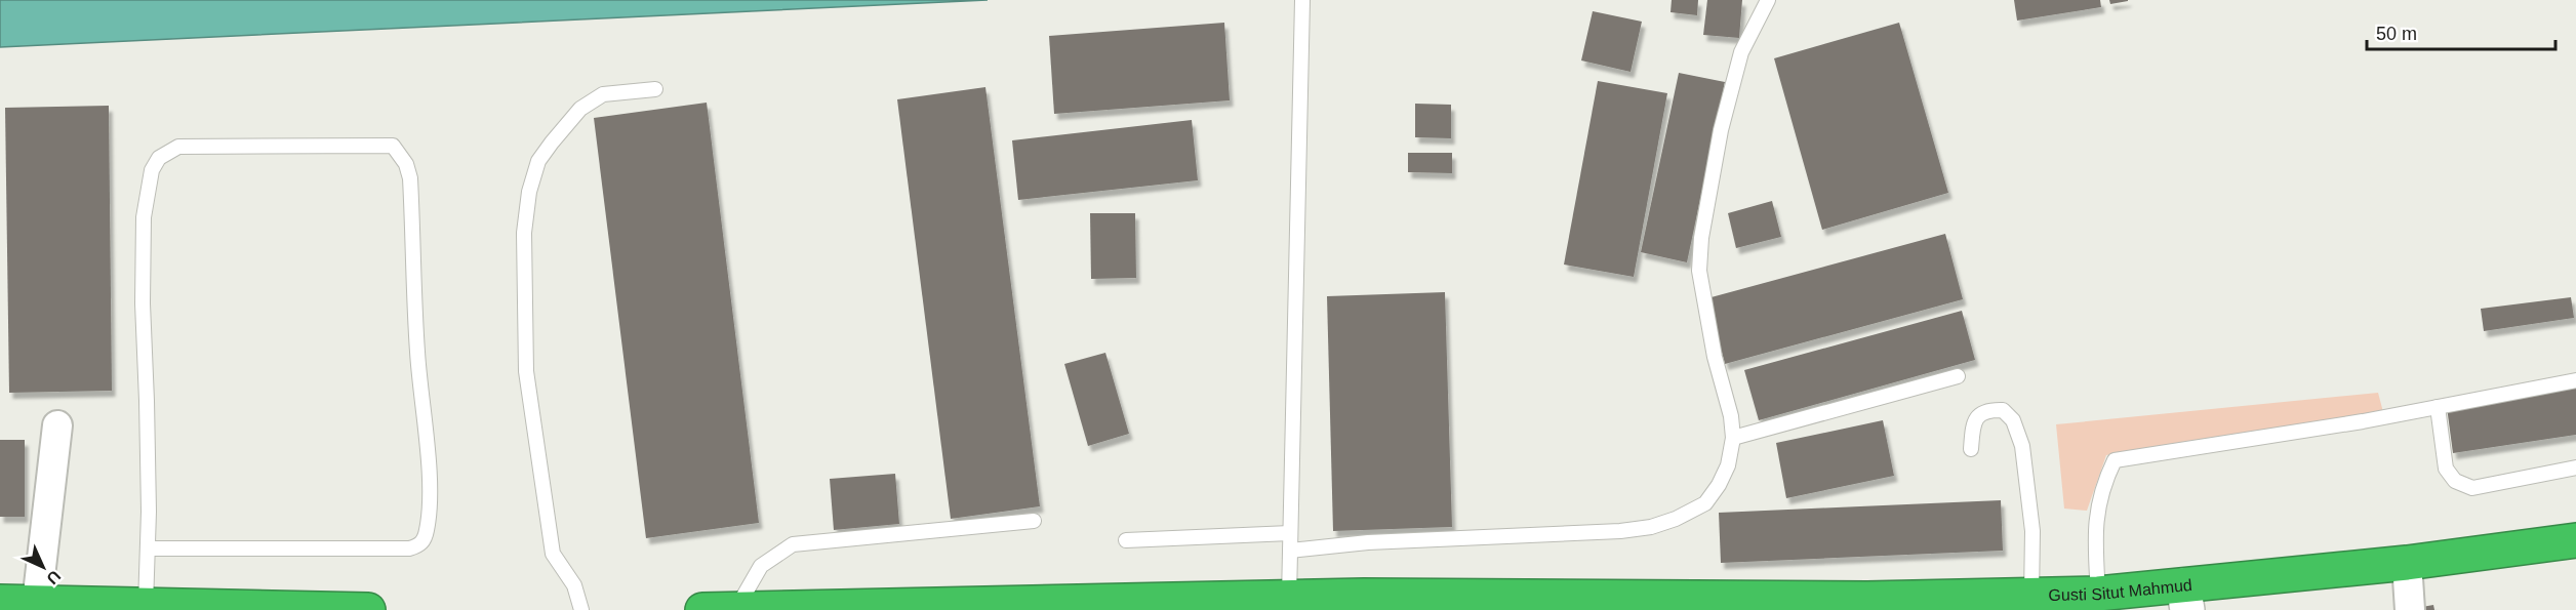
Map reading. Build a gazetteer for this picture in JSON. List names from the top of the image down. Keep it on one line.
{"streets":{"highway":["Gusti Situt Mahmud"]},"scale_bar":"50 m","north":"bottom right"}
